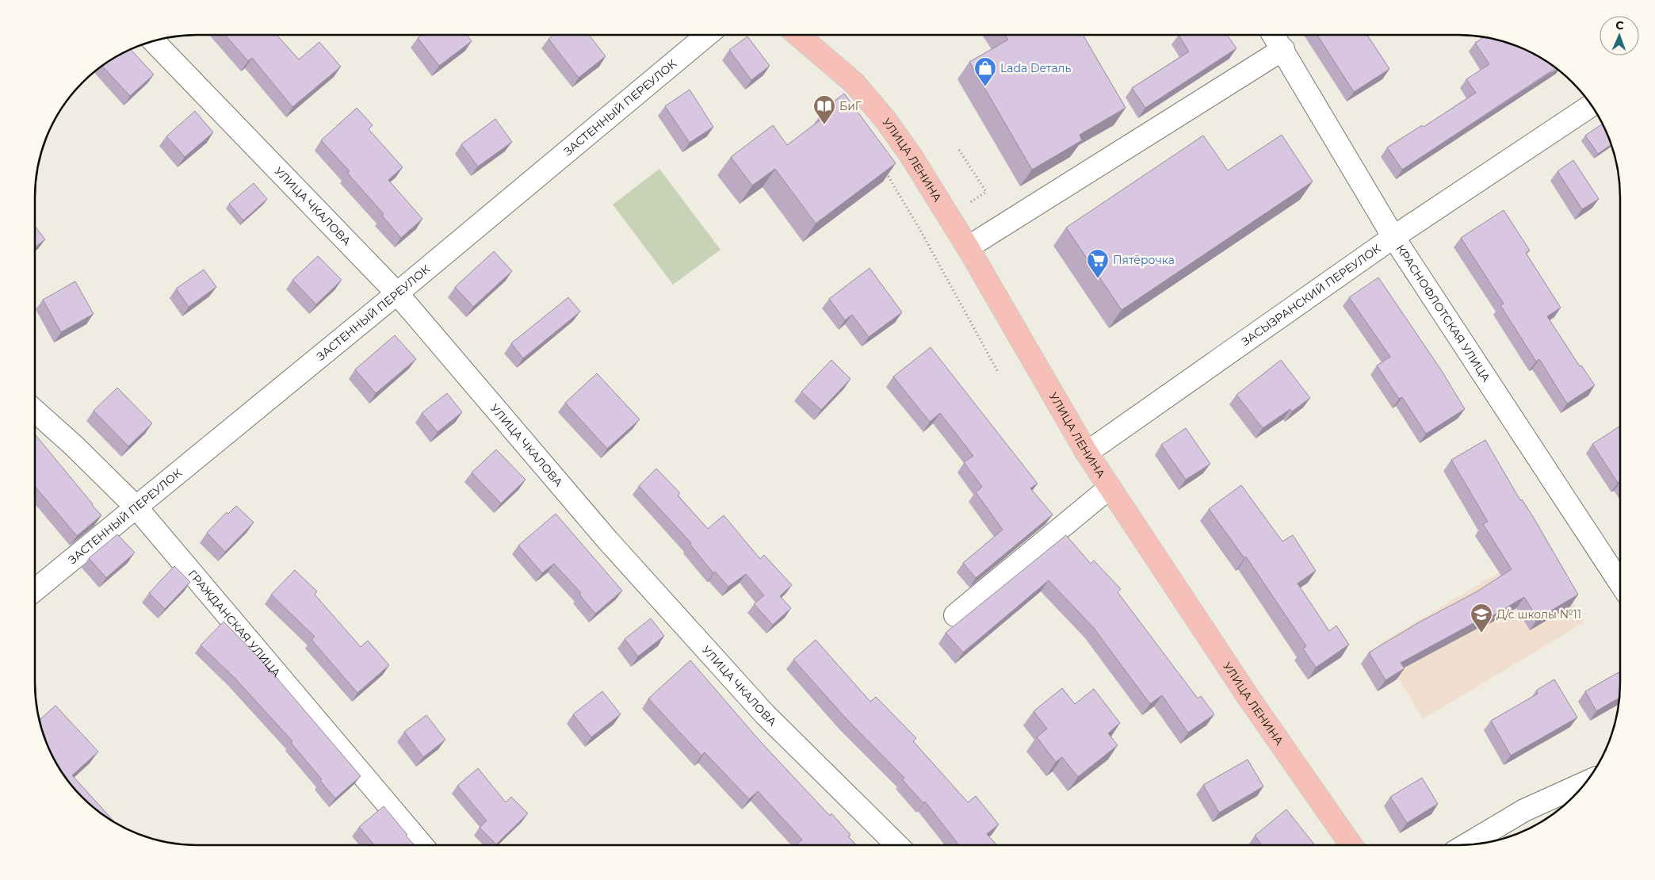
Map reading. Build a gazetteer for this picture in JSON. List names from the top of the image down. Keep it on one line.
{"streets":{"main road":["УЛИЦА ЛЕНИНА"],"street":["ЗАСТЕННЫЙ ПЕРЕУЛОК","УЛИЦА ЧКАЛОВА","ЗАСЫЗРАНСКИЙ ПЕРЕУЛОК","КРАСНОФЛОТСКАЯ УЛИЦА","ГРАЖДАНСКАЯ УЛИЦА"]},"crossings":[["ЗАСТЕННЫЙ ПЕРЕУЛОК","УЛИЦА ЧКАЛОВА"],["ЗАСТЕННЫЙ ПЕРЕУЛОК","ГРАЖДАНСКАЯ УЛИЦА"],["УЛИЦА ЛЕНИНА","ЗАСЫЗРАНСКИЙ ПЕРЕУЛОК"],["ЗАСЫЗРАНСКИЙ ПЕРЕУЛОК","КРАСНОФЛОТСКАЯ УЛИЦА"]],"places":{"shop":["Lada Dеталь"],"library":["БиГ"],"supermarket":["Пятёрочка"],"school or university":["Д/с школы №11"]},"north":"top"}
